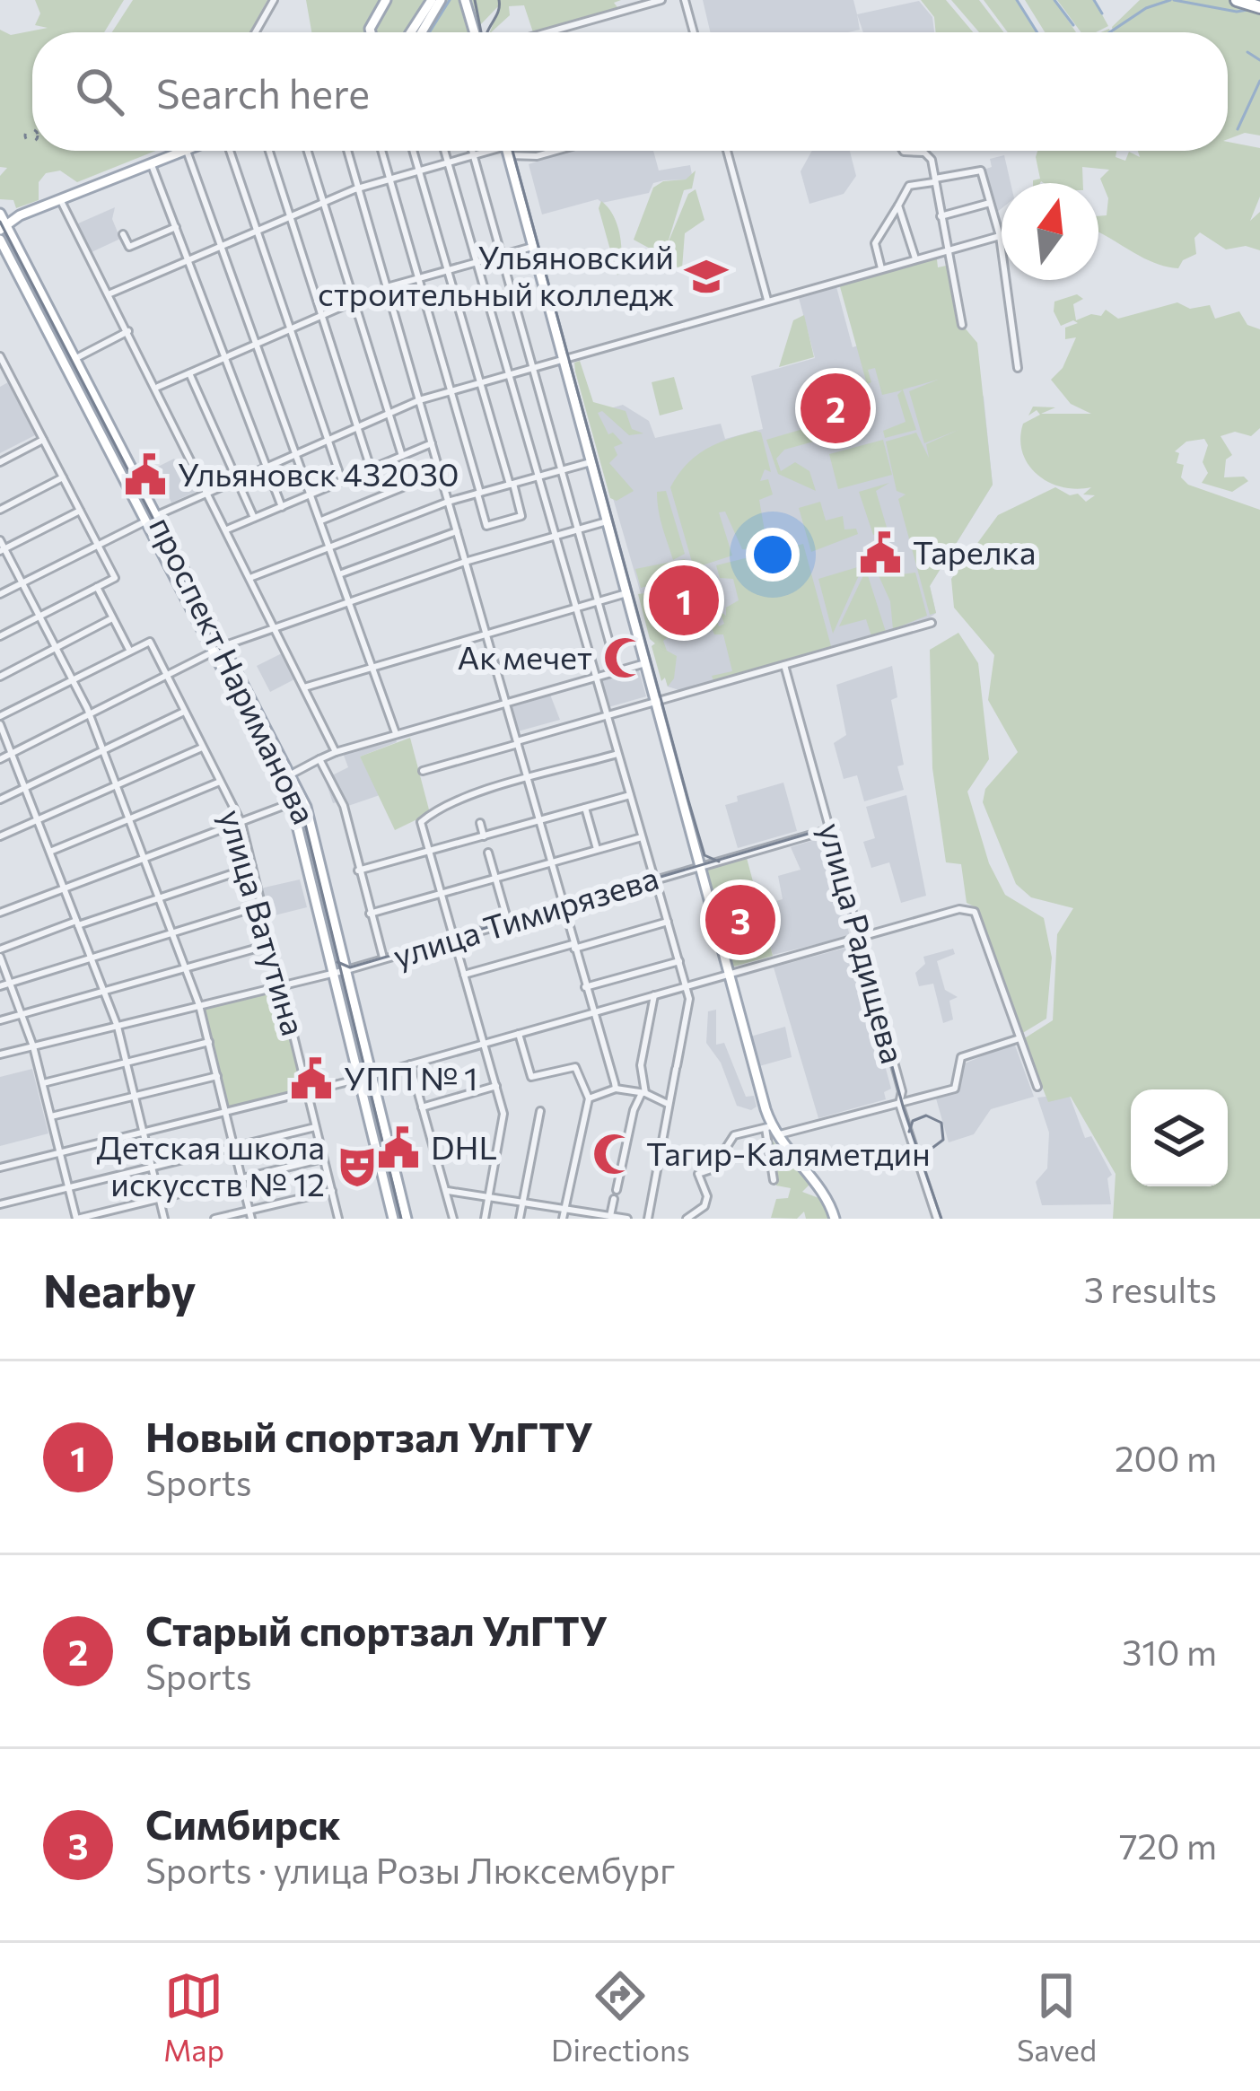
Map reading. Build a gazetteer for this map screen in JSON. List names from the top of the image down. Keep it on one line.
{"streets":{"main road":["проспект Нариманова"],"street":["улица Тимирязева","улица Ватутина","улица Радищева"]},"crossings":[["проспект Нариманова","улица Тимирязева"],["улица Тимирязева","улица Ватутина"],["улица Тимирязева","улица Радищева"]],"places":{"school or university":["Ульяновский строительный колледж"],"public building":["Ульяновск 432030","Тарелка","УПП № 1","DHL"],"mosque":["Ак мечет","Тагир-Каляметдин"],"theatre":["Детская школа искусств № 12"]},"north":"top","page":{"search":"Search here","pins":["2","1","3"],"heading":["Nearby","3 results"],"list":[{"mark":"1","name":"Новый спортзал УлГТУ","note":"Sports","value":"200 m"},{"mark":"2","name":"Старый спортзал УлГТУ","note":"Sports","value":"310 m"},{"mark":"3","name":"Симбирск","note":"Sports · улица Розы Люксембург","value":"720 m"}],"nav":["Map","Directions","Saved"]}}
